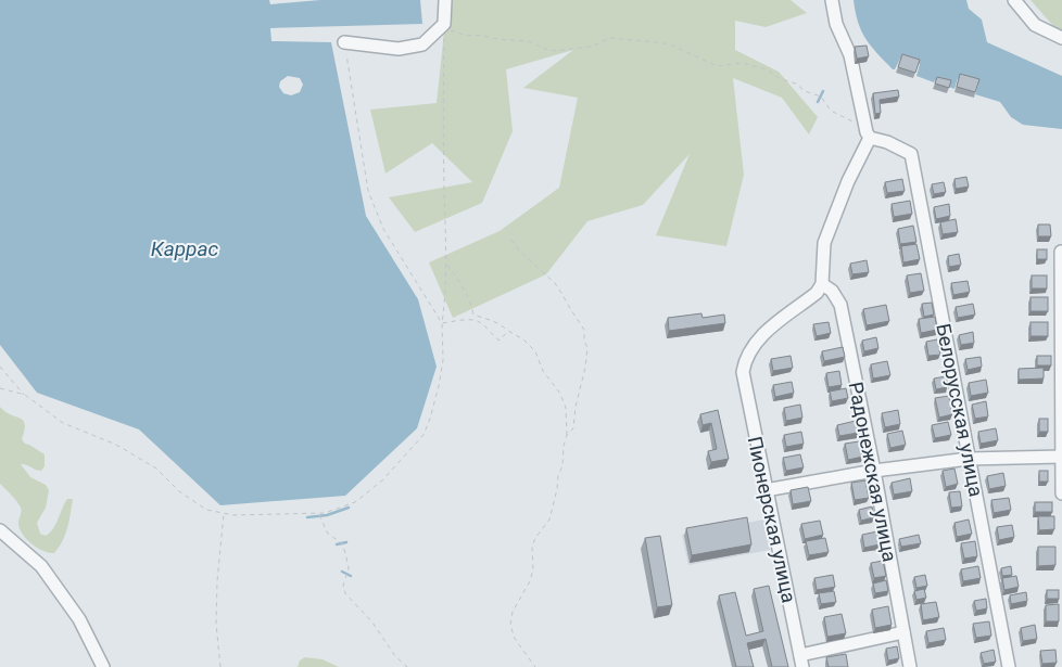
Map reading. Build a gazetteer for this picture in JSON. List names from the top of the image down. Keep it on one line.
{"streets":{"street":["Белорусская улица","Радонежская улица","Пионерская улица"]},"crossings":[["Радонежская улица","Пионерская улица"]],"water":["Каррас"]}
